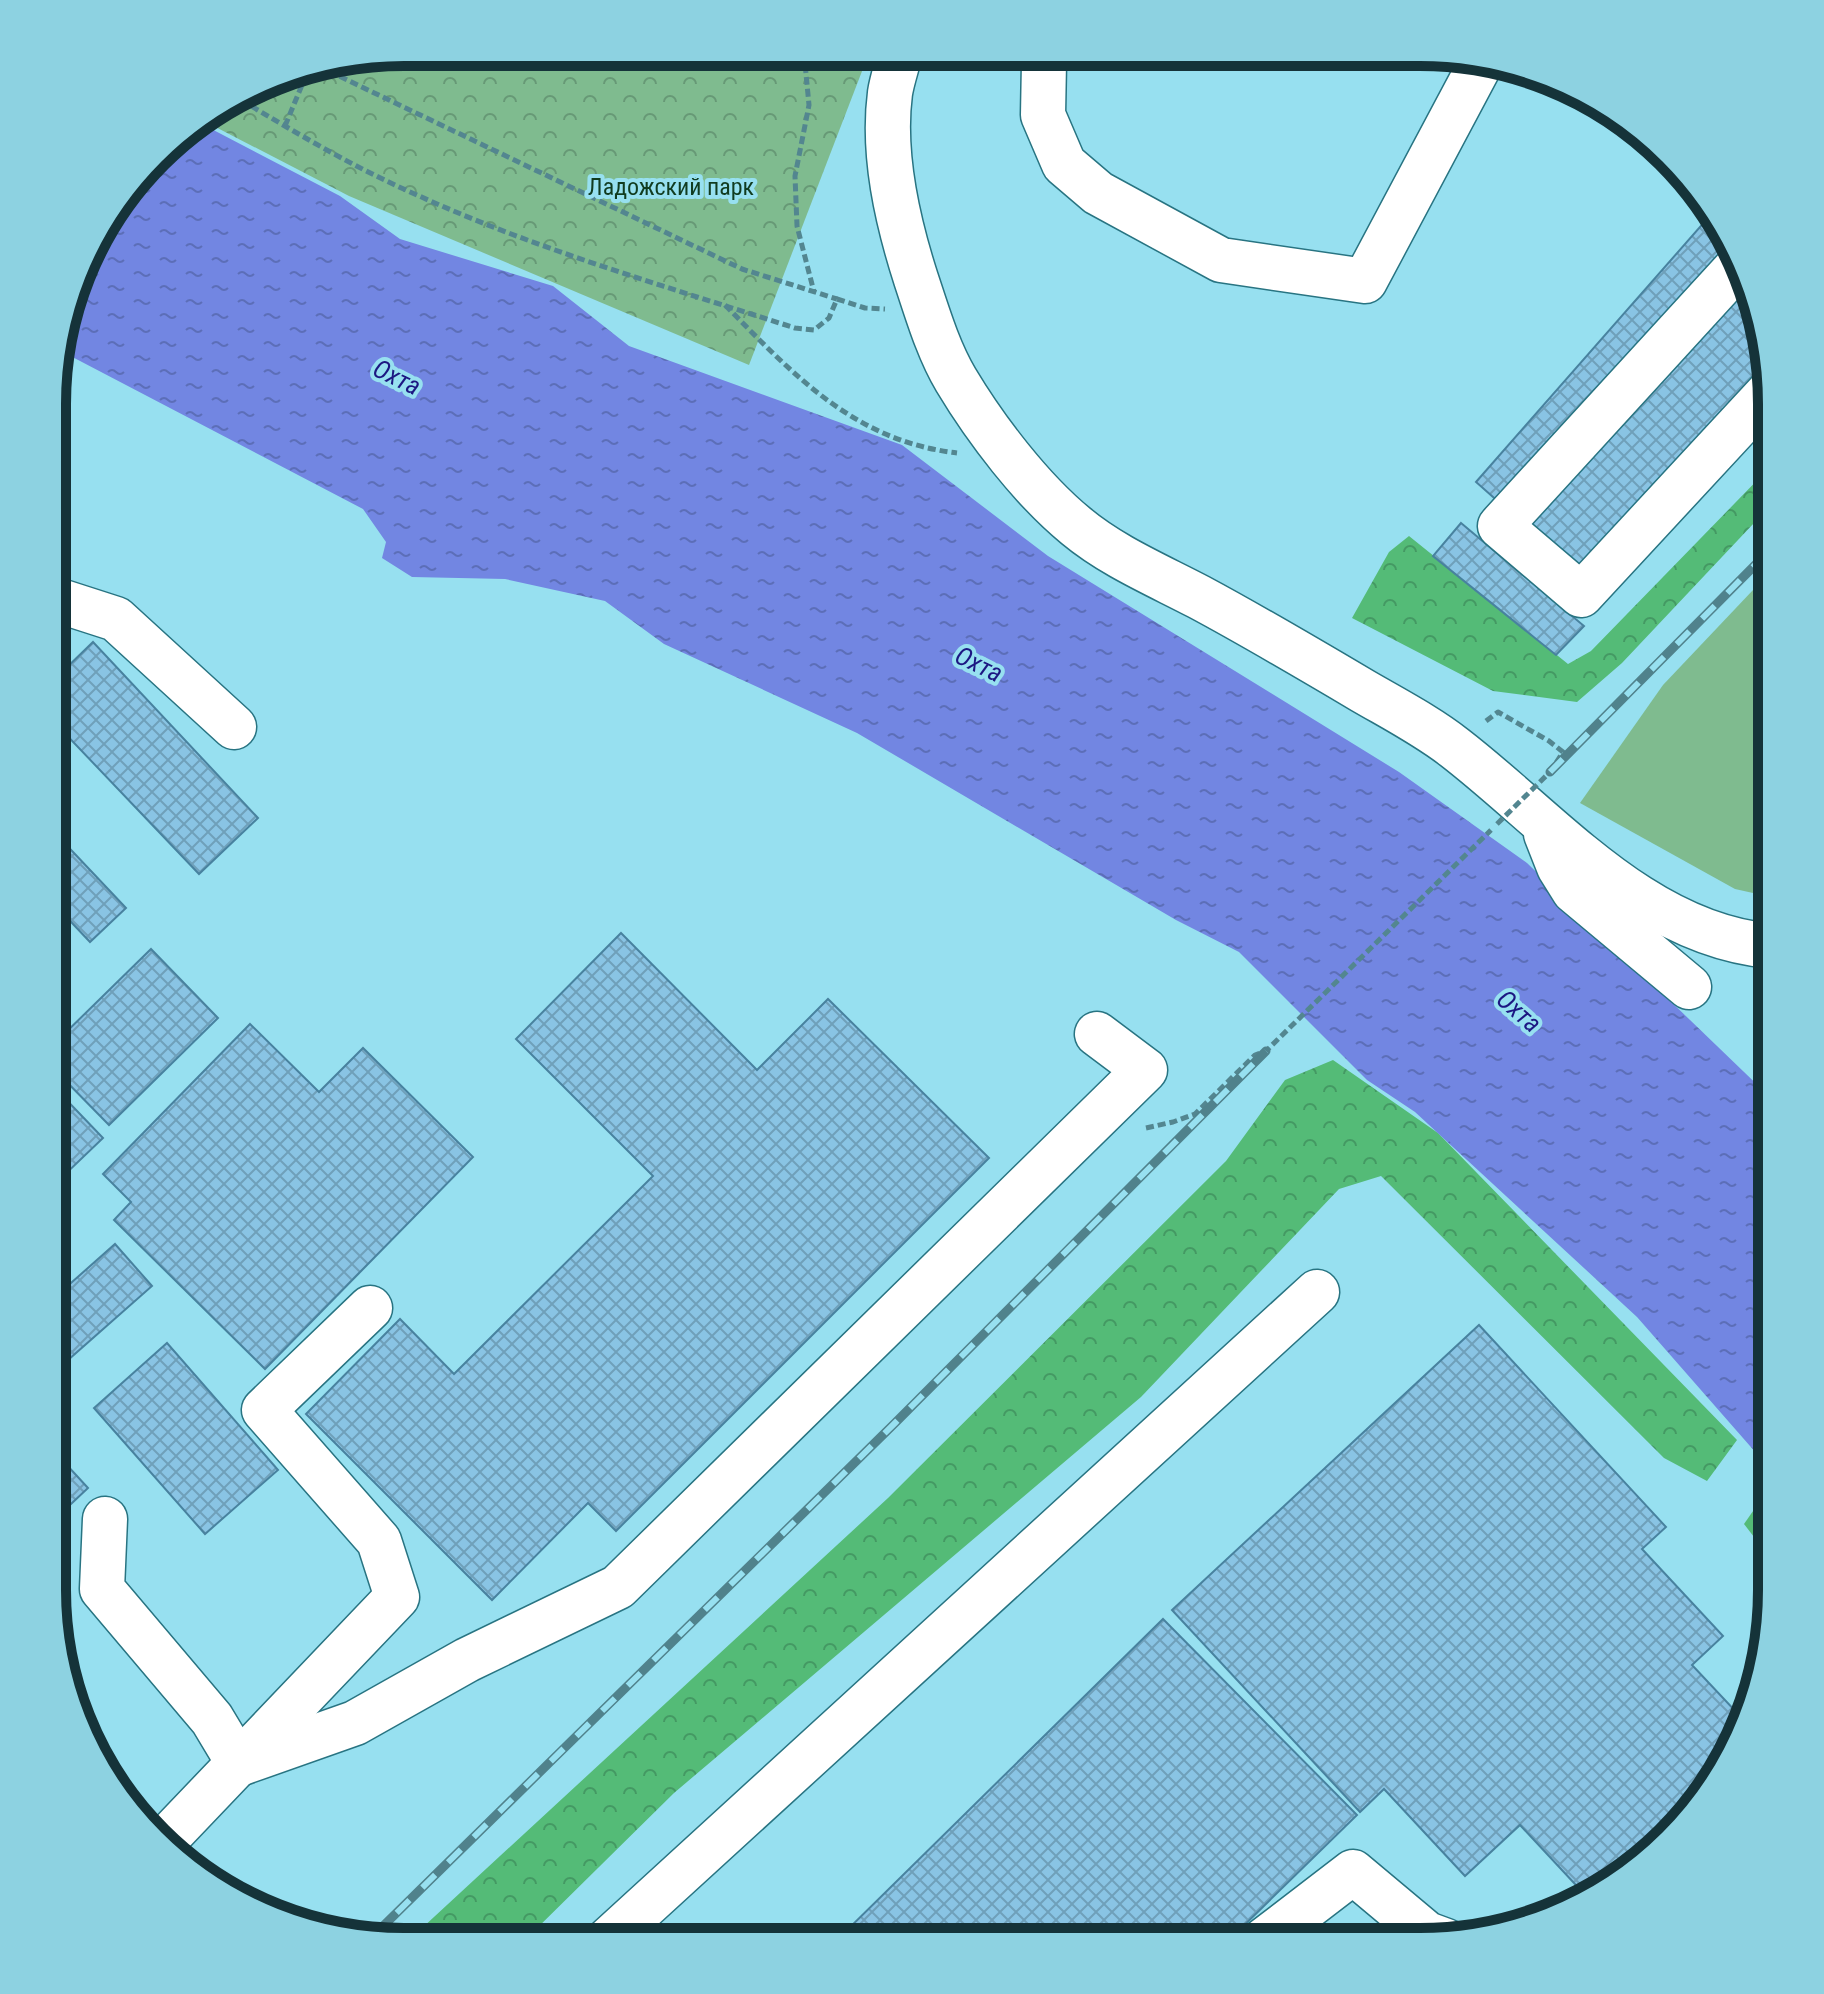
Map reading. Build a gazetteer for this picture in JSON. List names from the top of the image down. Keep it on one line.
{"water":["Охта"],"parks":["Ладожский парк"]}
